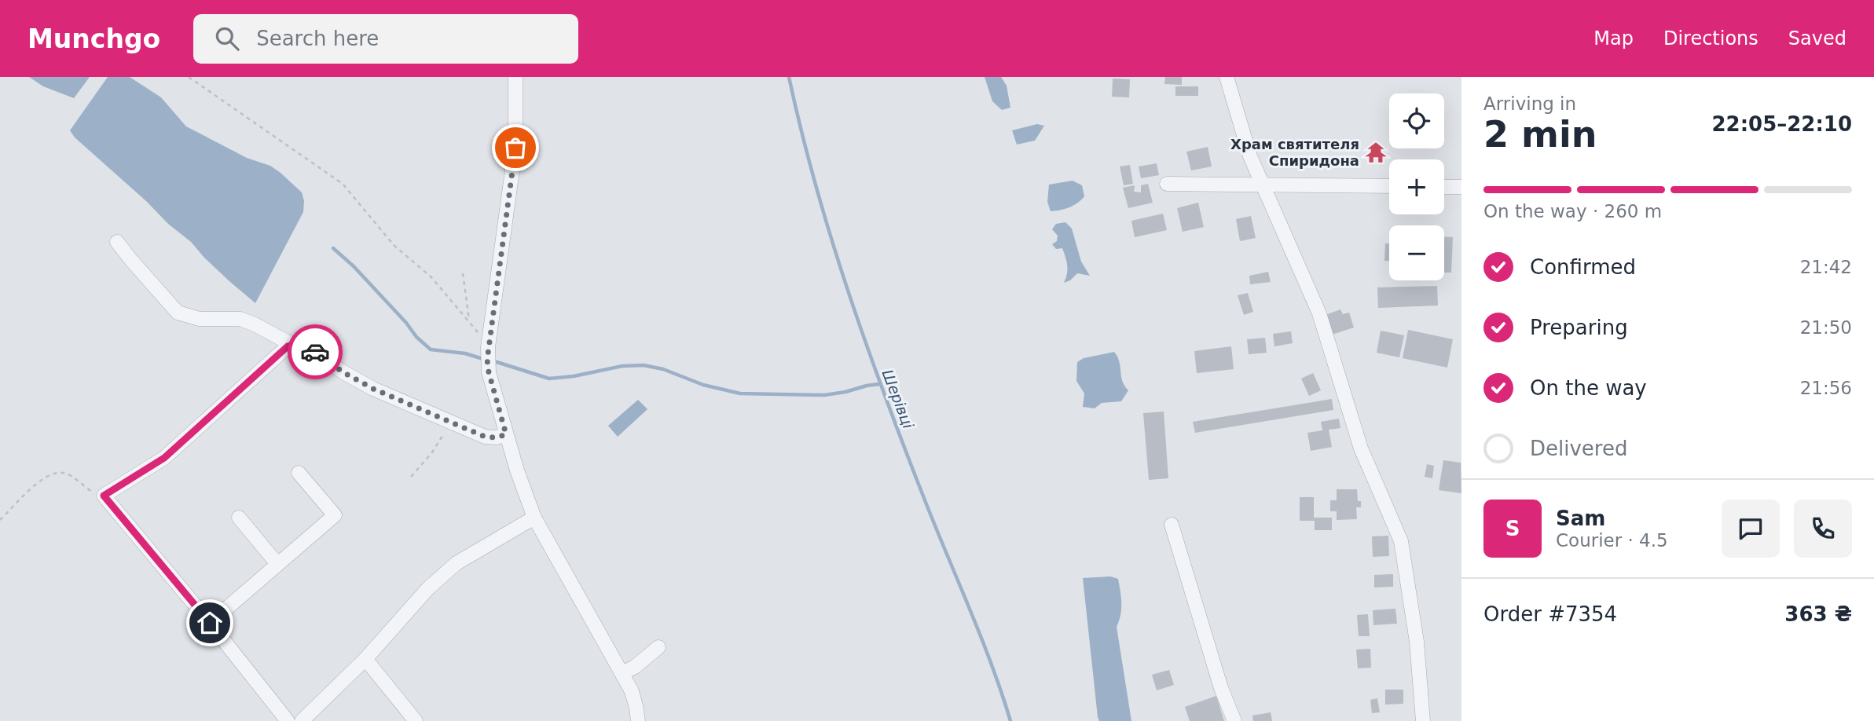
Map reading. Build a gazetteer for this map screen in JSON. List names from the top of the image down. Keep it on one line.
{"water":["Шерівці"],"places":{"temple":["Храм святителя Спиридона"]},"page":{"header":"Munchgo","search":"Search here","nav":["Map","Directions","Saved"],"heading":["2 min","Arriving in","22:05–22:10"],"panel":["Sam","Courier · 4.5","Order #7354","363 ₴"],"map_buttons":["+","−"],"bar":"On the way · 260 m","list":[["Confirmed","21:42"],["Preparing","21:50"],["On the way","21:56"],"Delivered"],"round":"S"}}
